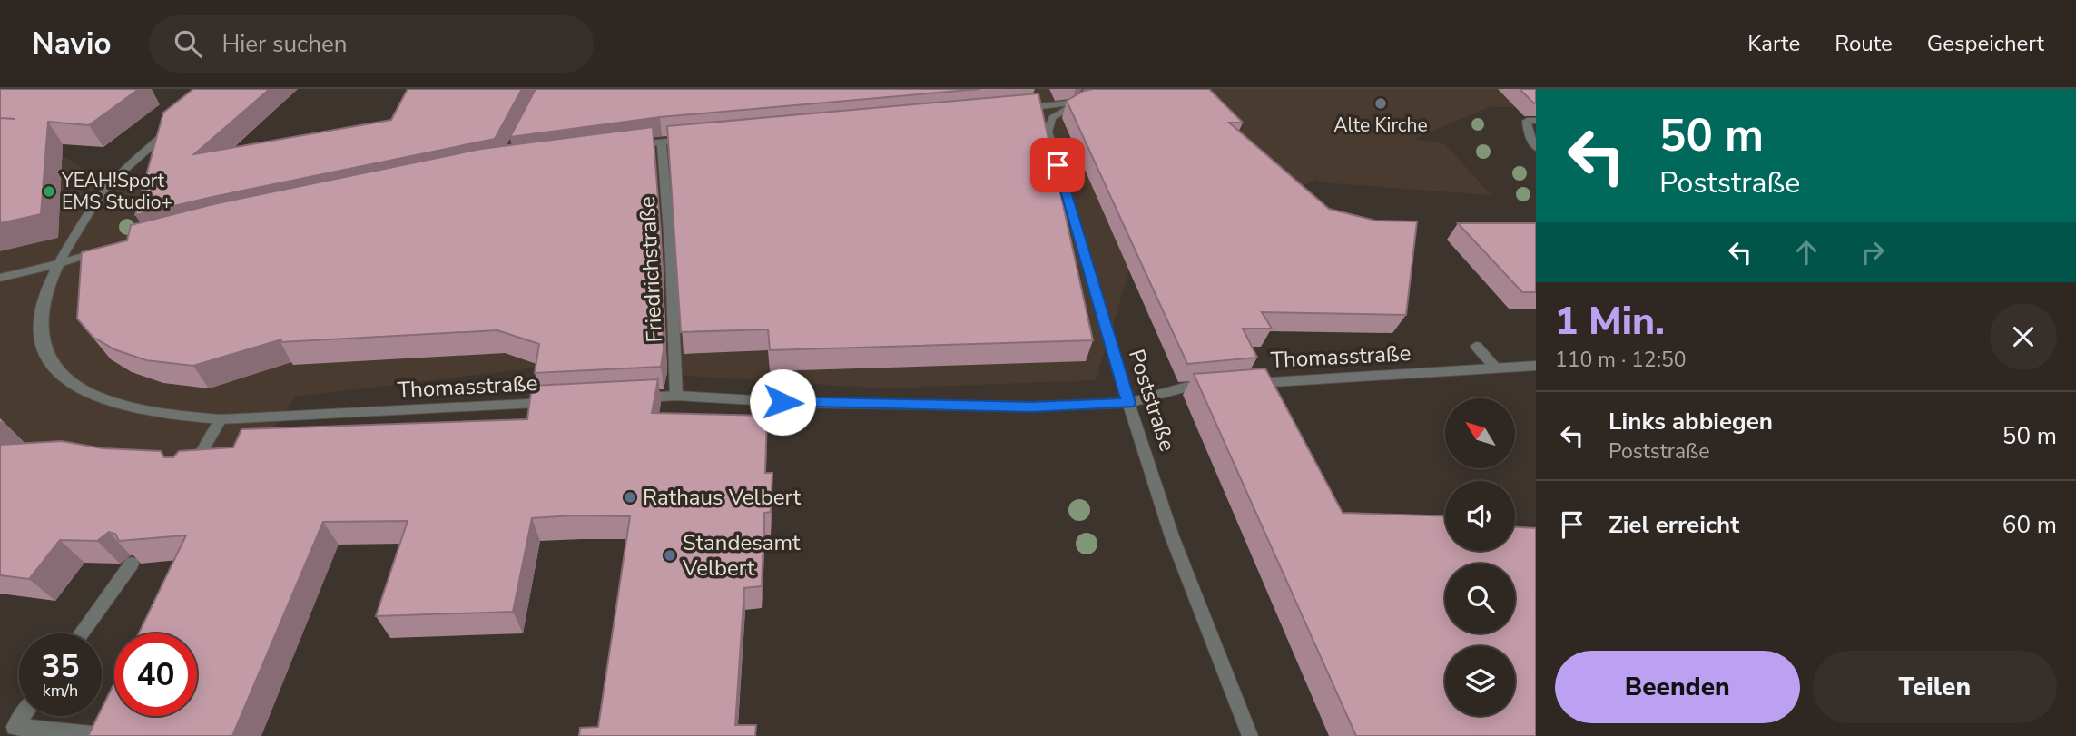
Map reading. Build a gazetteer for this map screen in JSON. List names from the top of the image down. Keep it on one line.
{"streets":{"street":["Friedrichstraße","Thomasstraße","Poststraße"]},"places":["Alte Kirche","YEAH!Sport EMS Studio+","Rathaus Velbert","Standesamt Velbert"],"north":"top left","page":{"header":"Navio","search":"Hier suchen","nav":["Karte","Route","Gespeichert"],"turn":["50 m","Poststraße"],"heading":["1 Min.","110 m · 12:50"],"list":[{"name":"Links abbiegen","note":"Poststraße","value":"50 m"},{"name":"Ziel erreicht","value":"60 m"}],"speed":"35 km/h","limit":"40","buttons":["Beenden","Teilen"]}}
